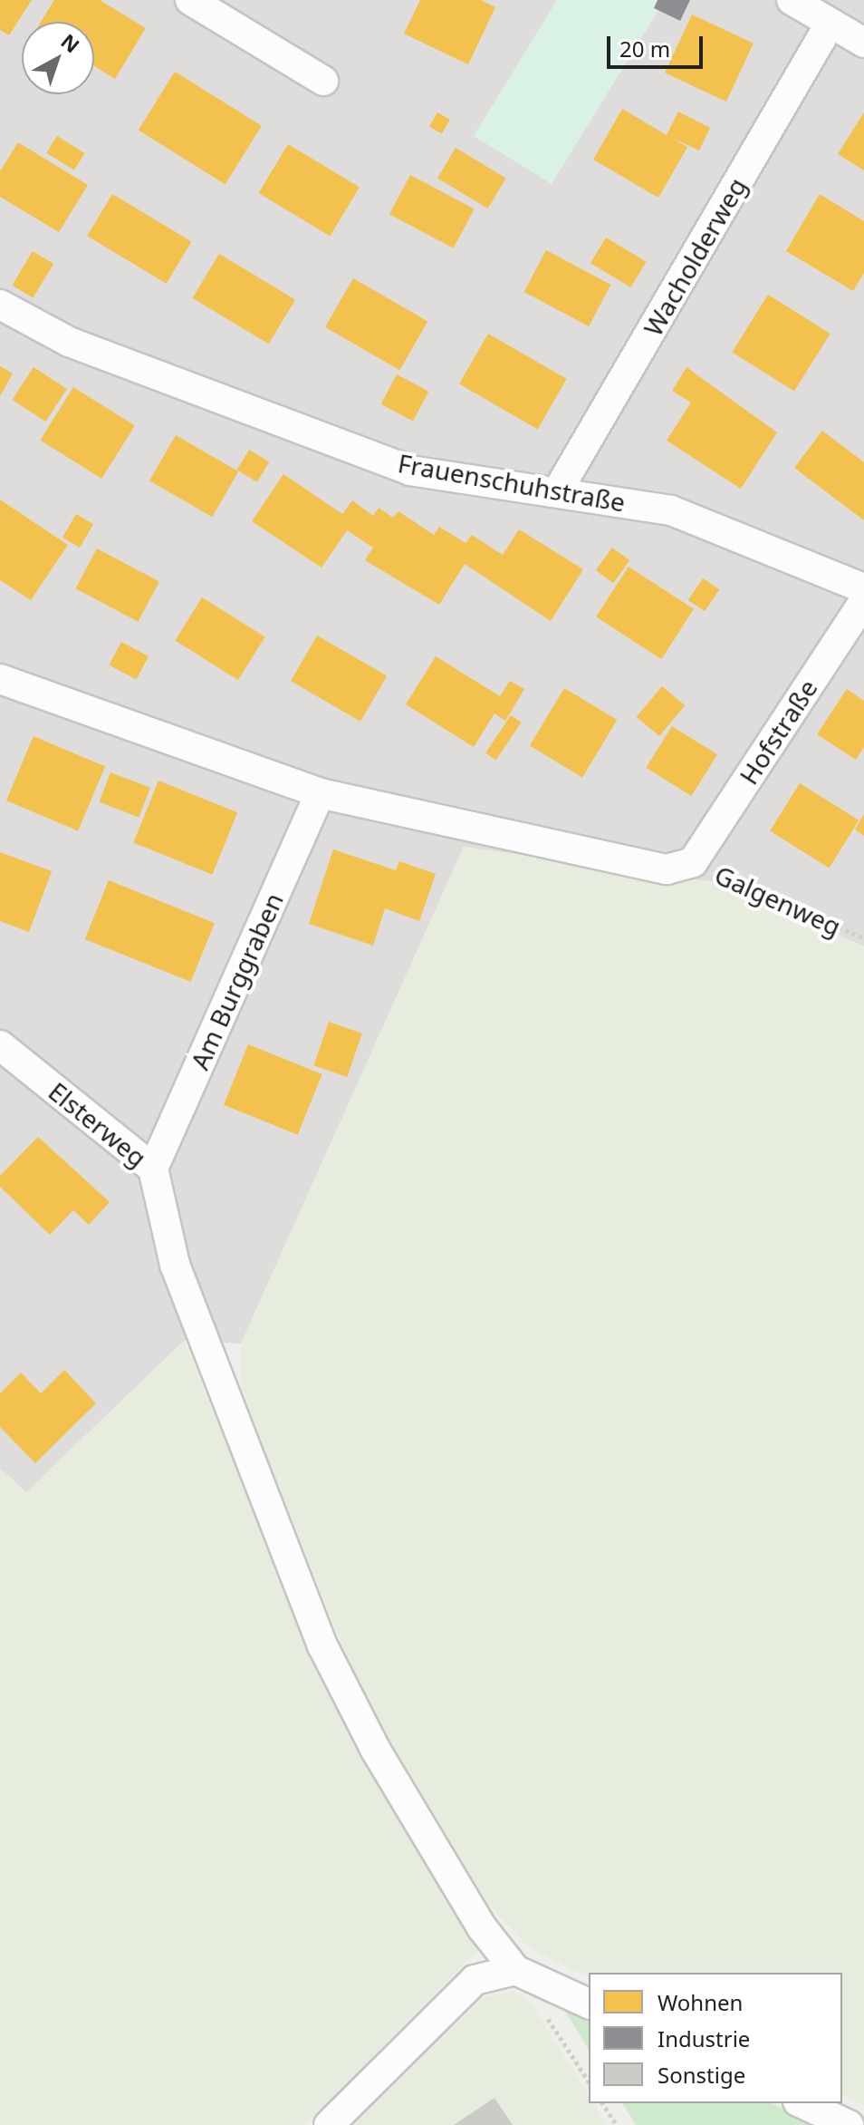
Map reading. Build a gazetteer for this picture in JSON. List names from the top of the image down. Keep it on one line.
{"streets":{"street":["Wacholderweg","Frauenschuhstraße","Hofstraße","Am Burggraben","Elsterweg"],"path":["Galgenweg"]},"crossings":[["Wacholderweg","Frauenschuhstraße"],["Hofstraße","Galgenweg"],["Am Burggraben","Elsterweg"]],"legend":["Wohnen","Industrie","Sonstige"],"scale_bar":"20 m","north":"top right"}
